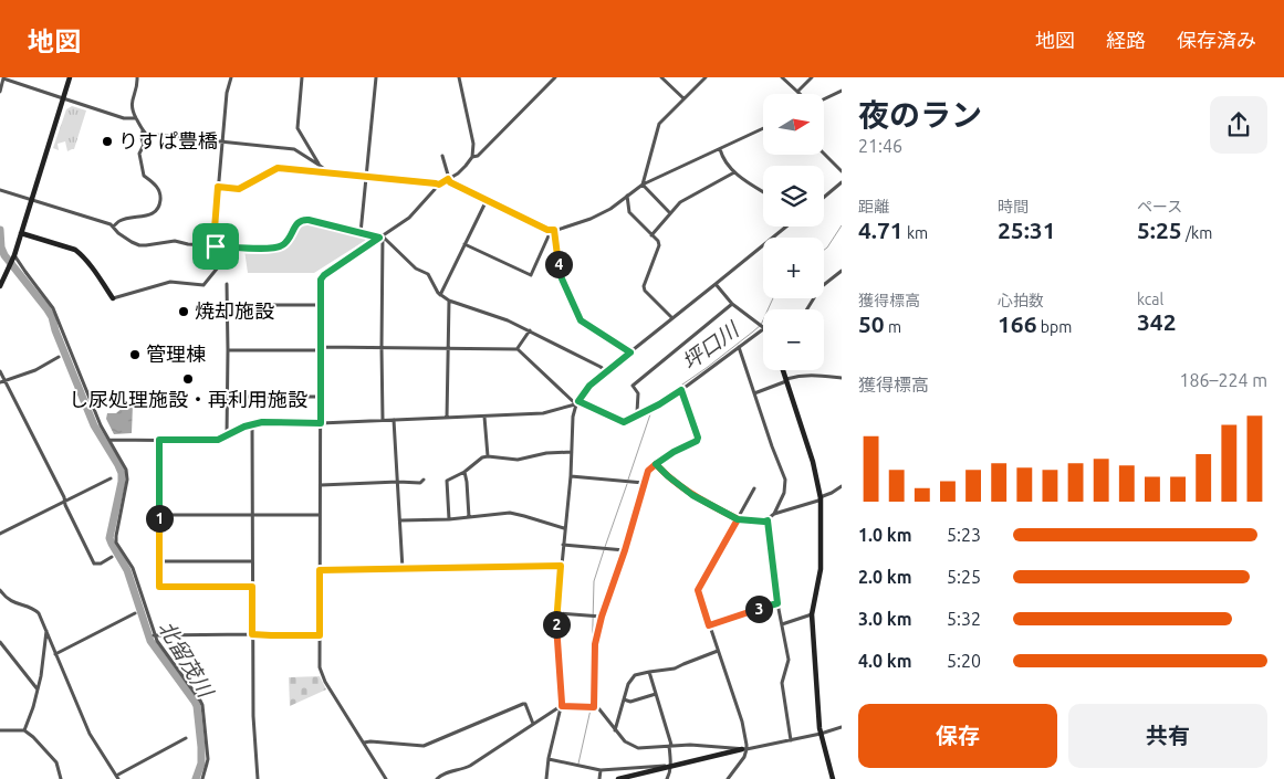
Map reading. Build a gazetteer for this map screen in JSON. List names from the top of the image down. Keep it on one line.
{"water":["坪口川","北留茂川"],"places":["りすぱ豊橋","焼却施設","管理棟","し尿処理施設・再利用施設"],"north":"right","page":{"header":"地図","nav":["地図","経路","保存済み"],"heading":["夜のラン","21:46"],"map_buttons":["+","−"],"stats":[["距離","4.71 km"],["時間","25:31"],["ペース","5:25 /km"],["獲得標高","50 m"],["心拍数","166 bpm"],["kcal","342"]],"pins":["4","1","3","2"],"chart":["獲得標高","186–224 m"],"list":[{"name":"1.0 km","note":"5:23"},{"name":"2.0 km","note":"5:25"},{"name":"3.0 km","note":"5:32"},{"name":"4.0 km","note":"5:20"}],"buttons":["保存","共有"]}}
